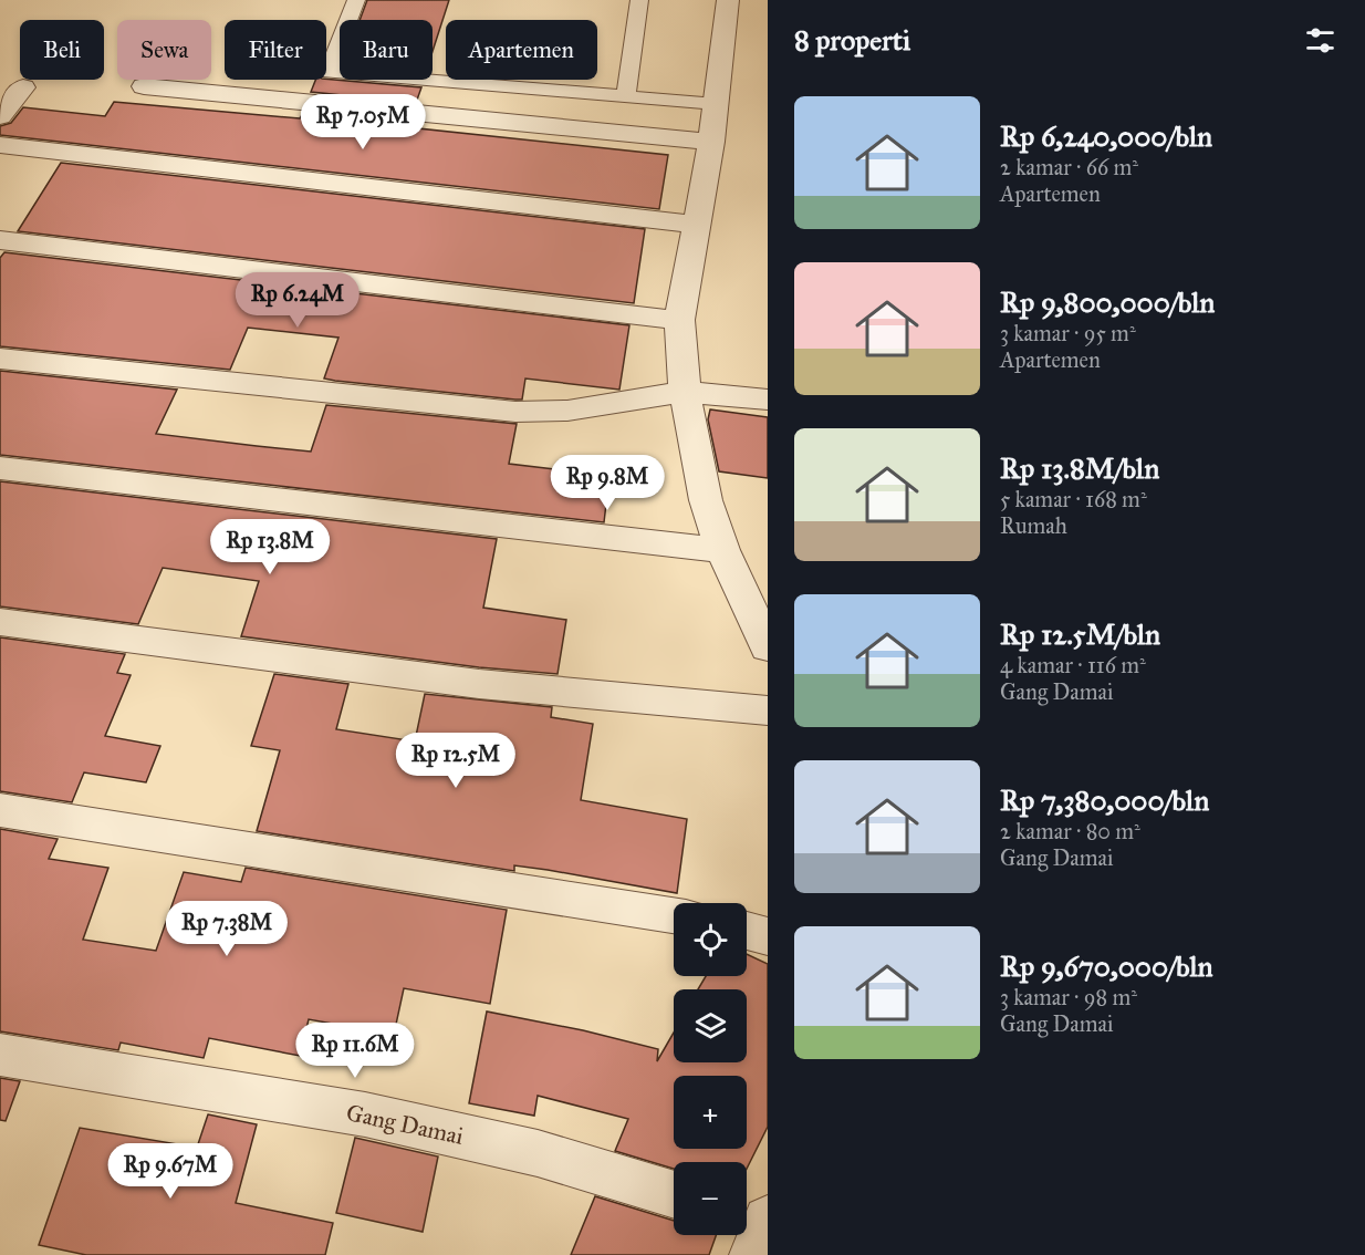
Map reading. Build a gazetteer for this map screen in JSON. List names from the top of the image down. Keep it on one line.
{"streets":{"street":["Gang Damai"]},"page":{"heading":"8 properti","chip":["Beli","Sewa","Filter","Baru","Apartemen"],"list":[{"name":"Rp 6,240,000/bln","note":"2 kamar · 66 m² · Apartemen"},{"name":"Rp 9,800,000/bln","note":"3 kamar · 95 m² · Apartemen"},{"name":"Rp 13.8M/bln","note":"5 kamar · 168 m² · Rumah"},{"name":"Rp 12.5M/bln","note":"4 kamar · 116 m² · Gang Damai"},{"name":"Rp 7,380,000/bln","note":"2 kamar · 80 m² · Gang Damai"},{"name":"Rp 9,670,000/bln","note":"3 kamar · 98 m² · Gang Damai"}],"price":["Rp 7.05M","Rp 6.24M","Rp 9.8M","Rp 13.8M","Rp 12.5M","Rp 7.38M","Rp 11.6M","Rp 9.67M"],"map_buttons":["+","−"]}}
